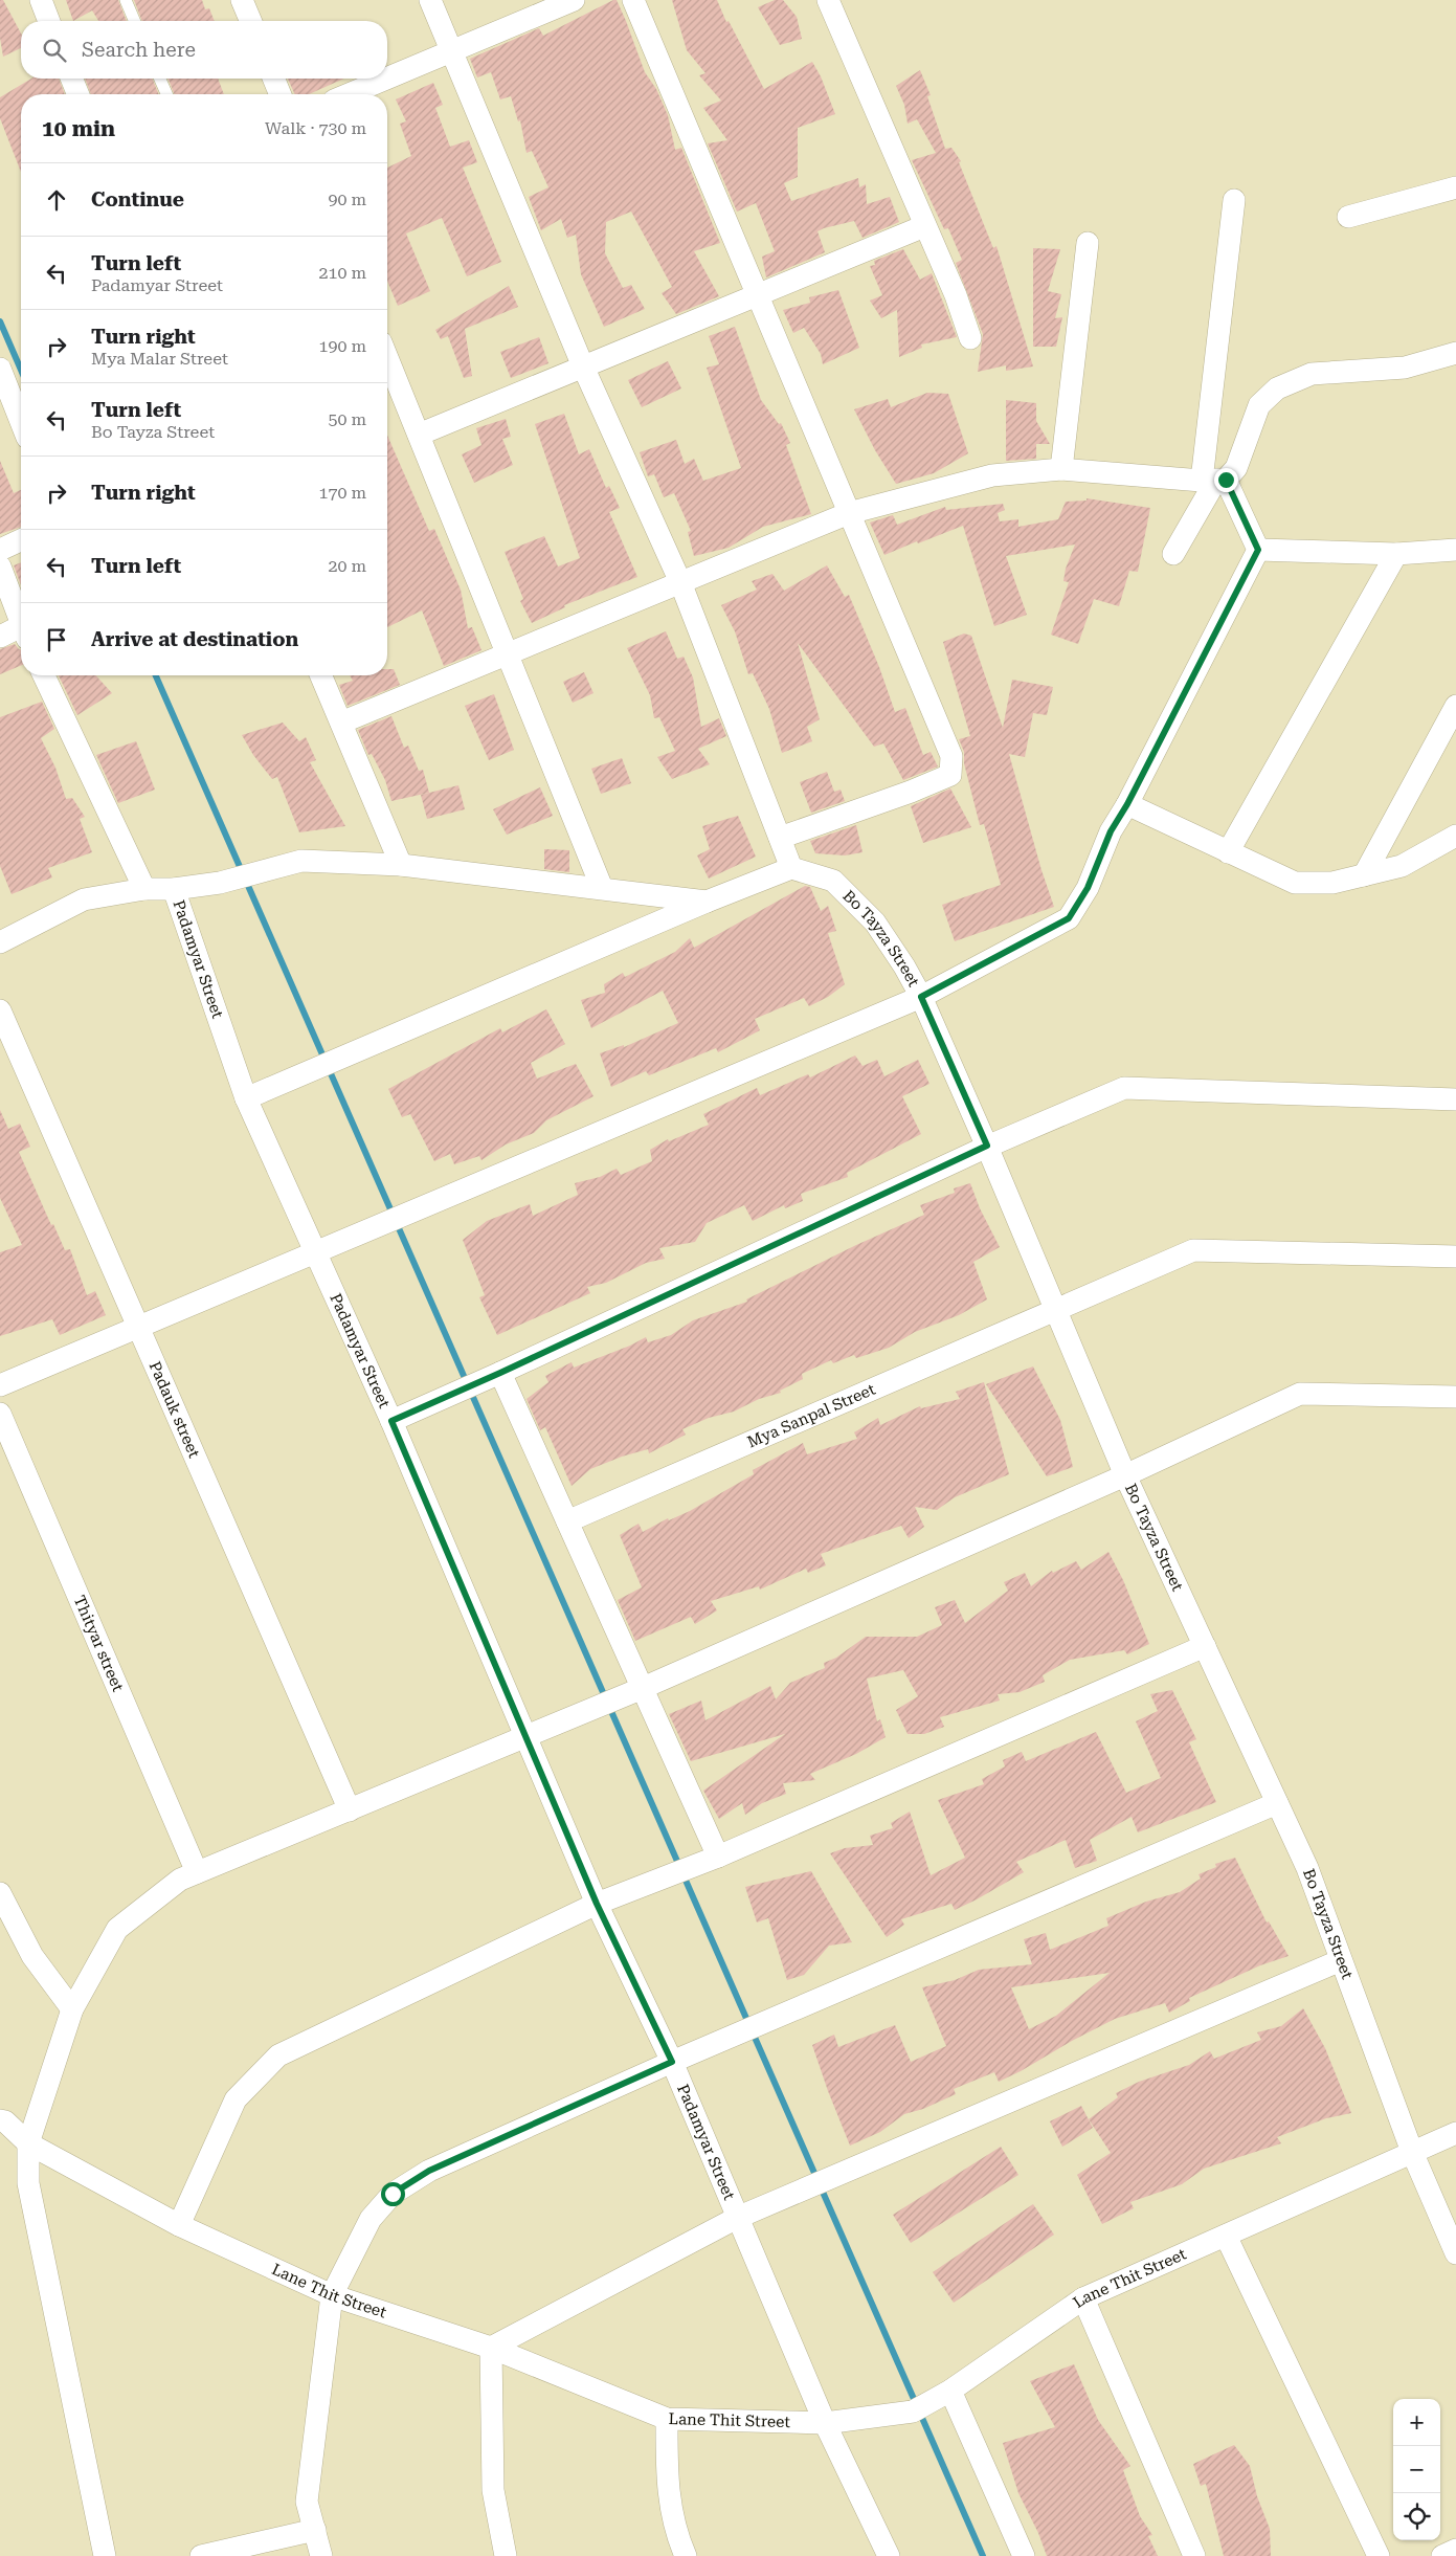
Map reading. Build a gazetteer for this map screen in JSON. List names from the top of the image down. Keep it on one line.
{"streets":{"street":["Bo Tayza Street","Padamyar Street","Padauk street","Mya Sanpal Street","Thityar street","Lane Thit Street"]},"crossings":[["Bo Tayza Street","Mya Sanpal Street"],["Bo Tayza Street","Lane Thit Street"],["Padamyar Street","Lane Thit Street"]],"page":{"search":"Search here","heading":["10 min","Walk · 730 m"],"list":[["Continue","90 m"],["Turn left","Padamyar Street","210 m"],["Turn right","Mya Malar Street","190 m"],["Turn left","Bo Tayza Street","50 m"],["Turn right","170 m"],["Turn left","20 m"],"Arrive at destination"],"map_buttons":["+","−"]}}
